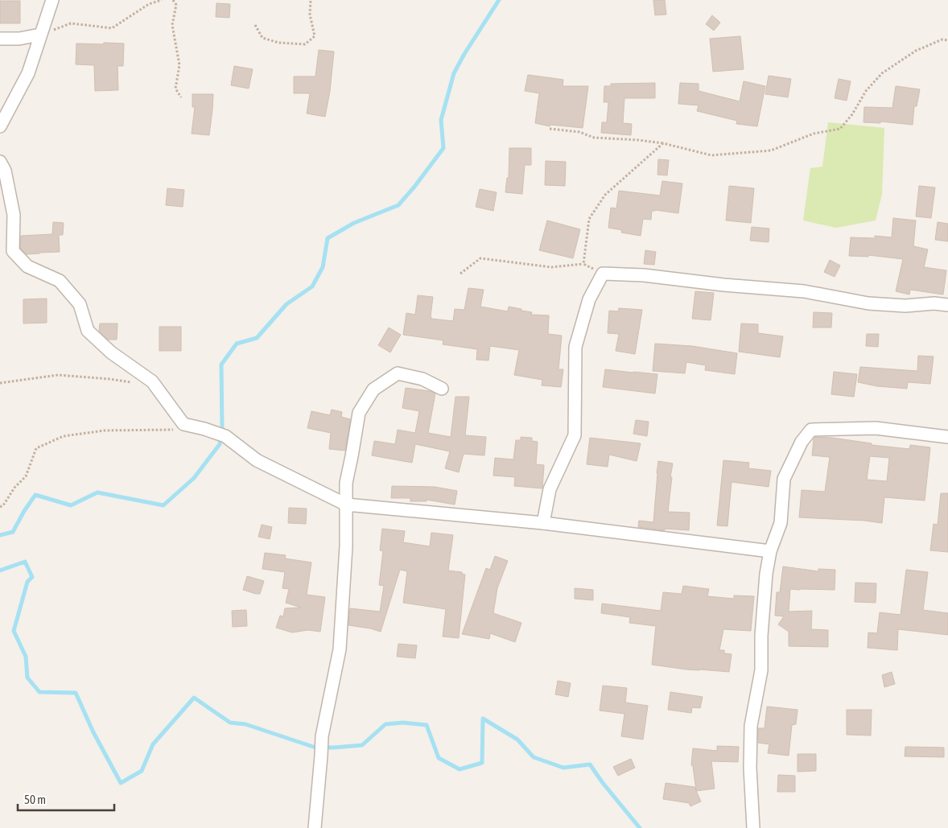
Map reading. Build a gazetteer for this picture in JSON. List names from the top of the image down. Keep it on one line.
{"scale_bar":"50 m"}
